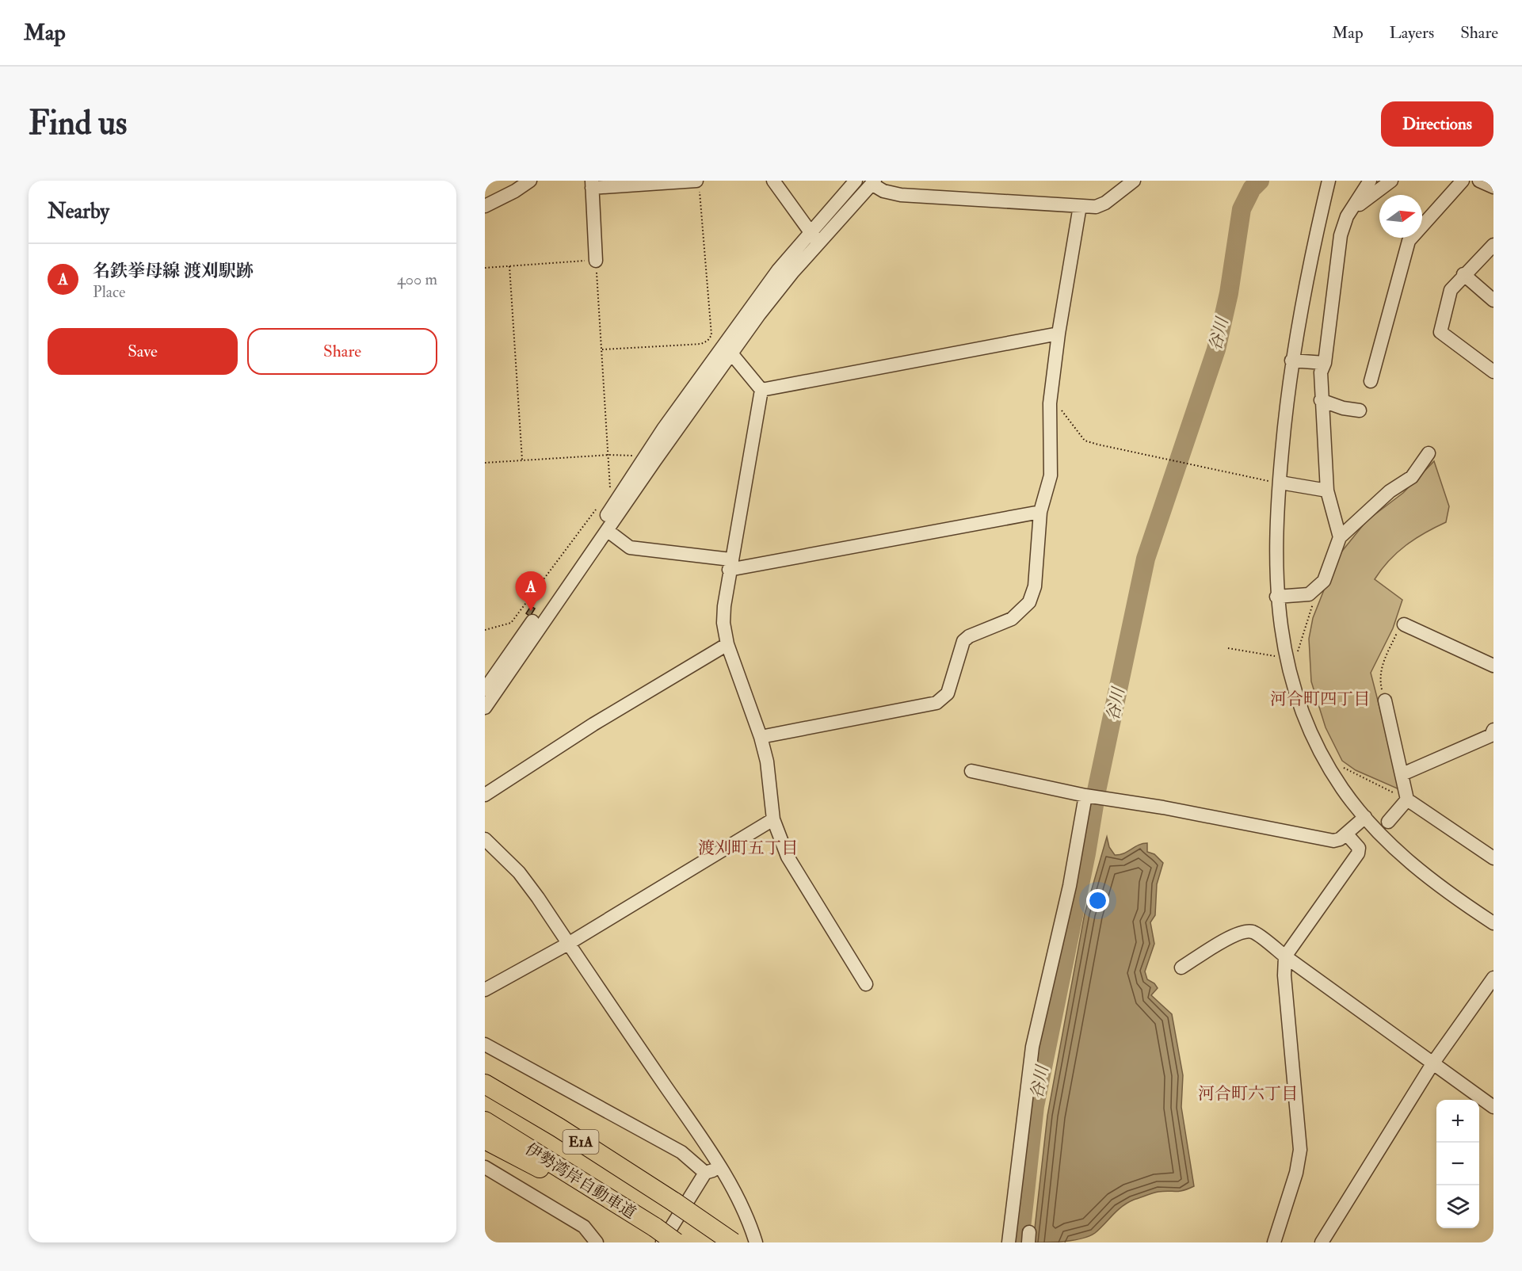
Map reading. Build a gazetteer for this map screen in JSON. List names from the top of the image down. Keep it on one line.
{"streets":{"highway":["E1A","伊勢湾岸自動車道"]},"districts":["河合町四丁目","渡刈町五丁目","河合町六丁目"],"water":["谷川"],"north":"right","page":{"header":"Map","nav":["Map","Layers","Share"],"buttons":["Directions",["Save","Share"]],"title":"Find us","heading":"Nearby","list":[{"mark":"A","name":"名鉄挙母線 渡刈駅跡","note":"Place","value":"400 m"}],"pins":"A","map_buttons":["+","−"]}}
